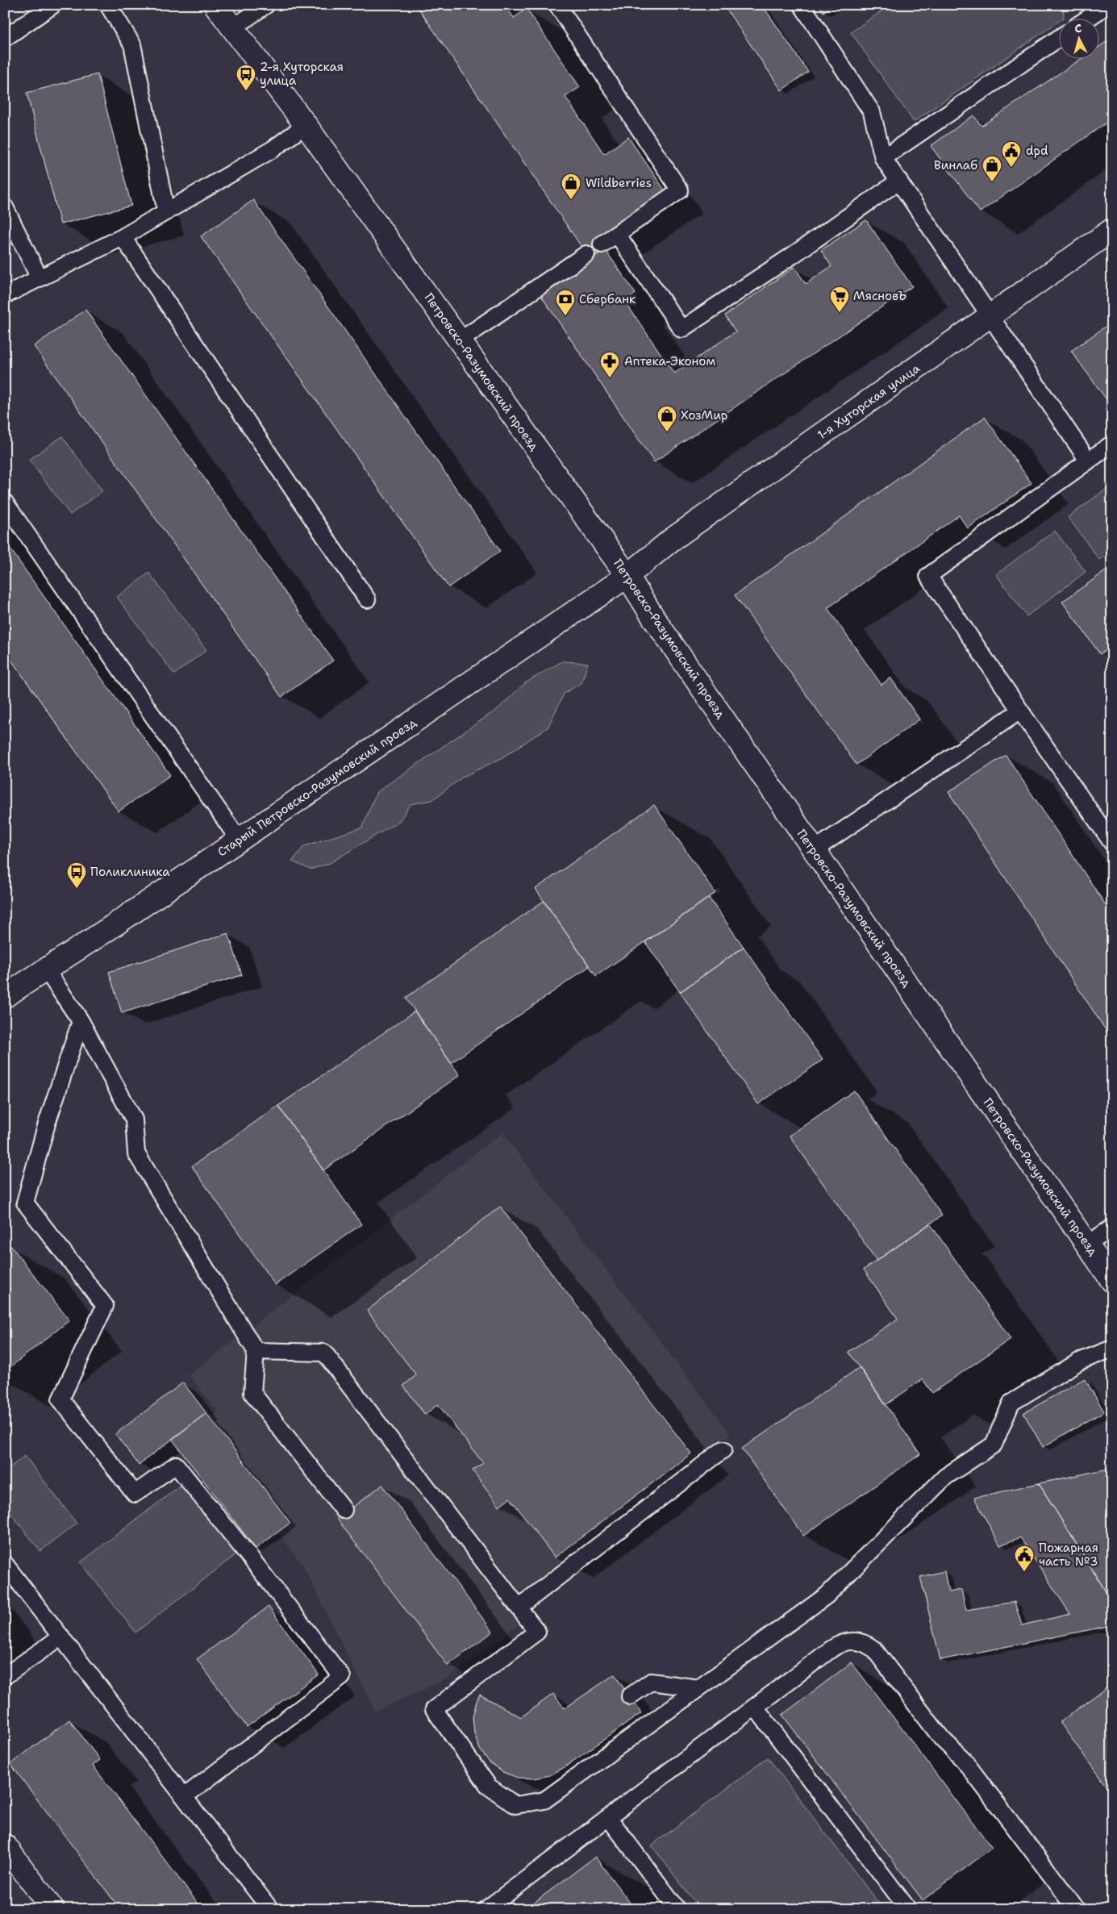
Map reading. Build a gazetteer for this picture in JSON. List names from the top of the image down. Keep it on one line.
{"streets":{"street":["Петровско-Разумовский проезд","1-я Хуторская улица","Старый Петровско-Разумовский проезд"]},"crossings":[["Петровско-Разумовский проезд","1-я Хуторская улица"],["Петровско-Разумовский проезд","Старый Петровско-Разумовский проезд"],["1-я Хуторская улица","Старый Петровско-Разумовский проезд"]],"places":{"bus stop":["2-я Хуторская улица","Поликлиника"],"public building":["dpd","Пожарная часть №3"],"shop":["Винлаб","Wildberries","ХозМир"],"supermarket":["МясновЪ"],"bank":["Сбербанк"],"pharmacy":["Аптека-Эконом"]},"north":"top"}
